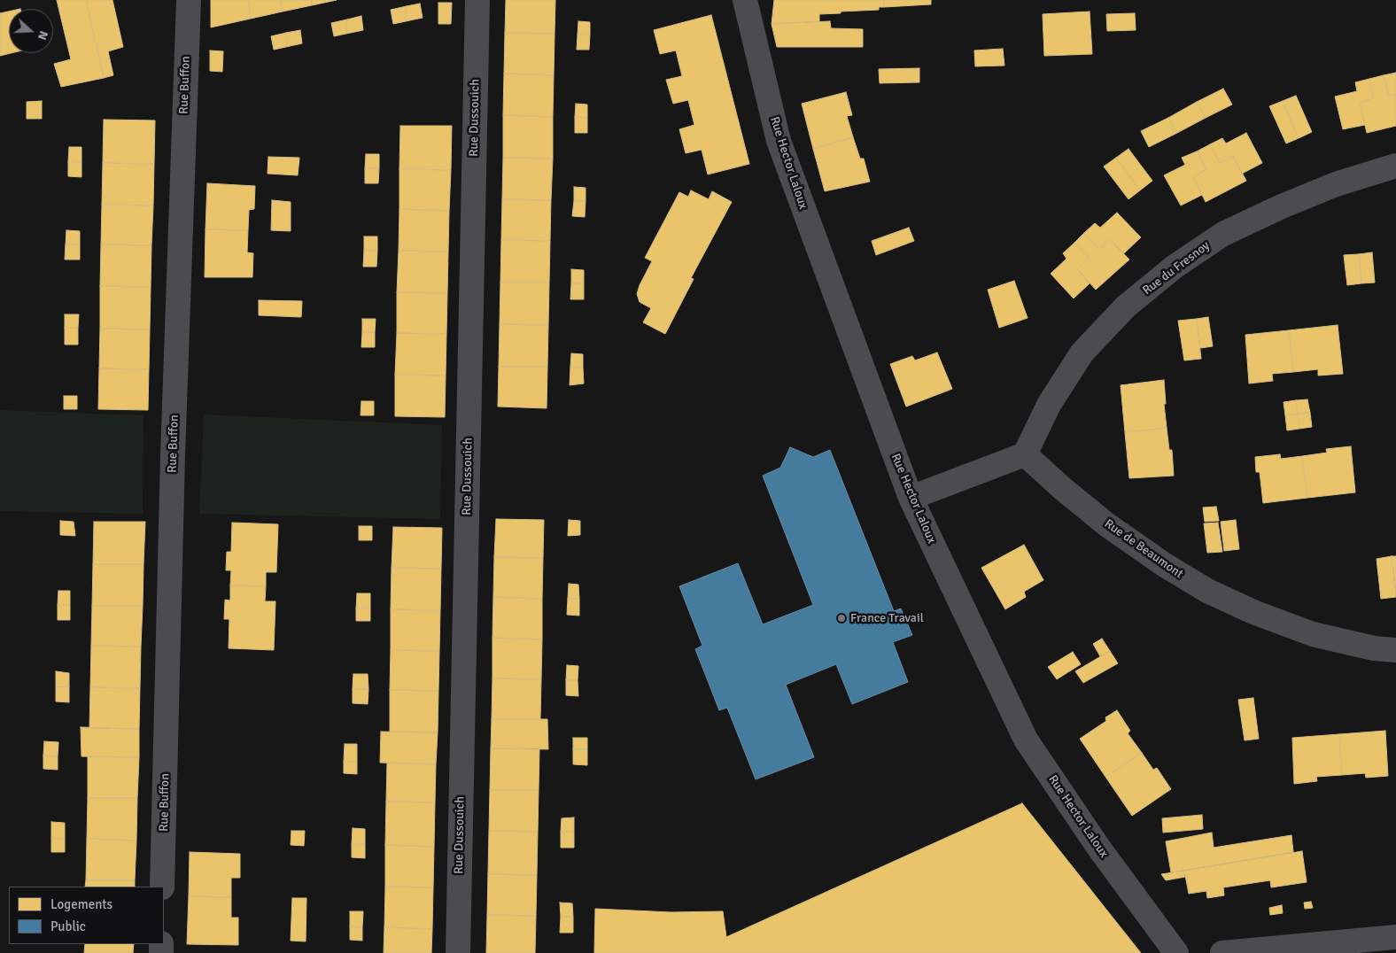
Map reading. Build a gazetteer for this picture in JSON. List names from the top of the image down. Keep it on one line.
{"streets":{"street":["Rue Buffon","Rue Dussouich","Rue Hector Laloux","Rue du Fresnoy","Rue de Beaumont"]},"crossings":[["Rue du Fresnoy","Rue de Beaumont"]],"places":["France Travail"],"legend":["Logements","Public"],"north":"right"}
